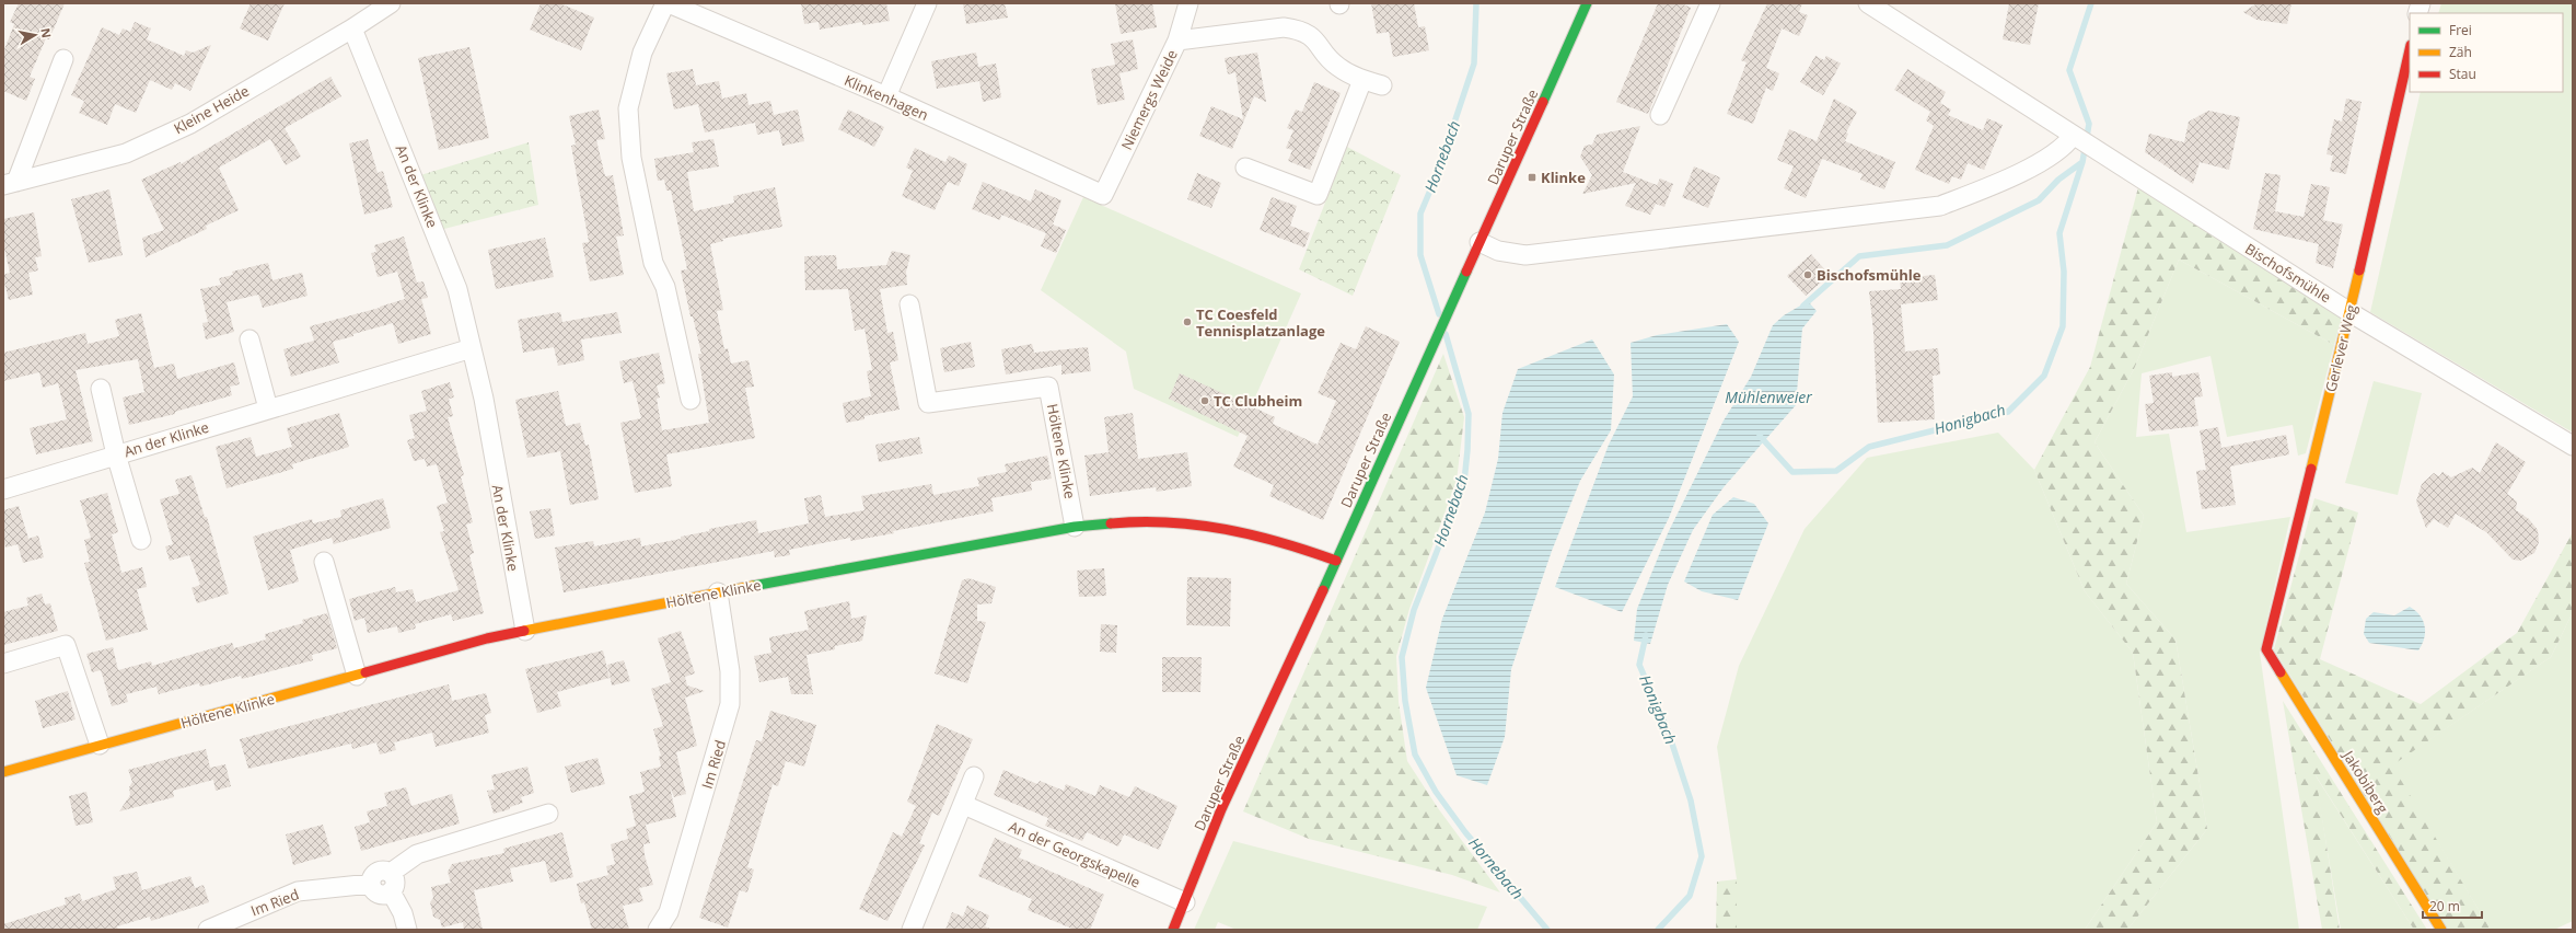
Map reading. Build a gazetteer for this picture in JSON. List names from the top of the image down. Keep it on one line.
{"streets":{"street":["Klinkenhagen","Niemergs Weide","Kleine Heide","Daruper Straße","An der Klinke","Bischofsmühle","Gerlever Weg","Höltene Klinke","Im Ried","Jakobiberg","An der Georgskapelle"]},"crossings":[["Klinkenhagen","Niemergs Weide"],["Kleine Heide","An der Klinke"],["Daruper Straße","Höltene Klinke"],["Daruper Straße","An der Georgskapelle"],["An der Klinke","Höltene Klinke"],["Bischofsmühle","Gerlever Weg"],["Gerlever Weg","Jakobiberg"],["Höltene Klinke","Im Ried"]],"water":["Hornebach","Mühlenweier","Honigbach"],"places":{"transit":["Klinke"],"other":["Bischofsmühle","TC Coesfeld Tennisplatzanlage","TC Clubheim"]},"legend":["Frei","Zäh","Stau"],"scale_bar":"20 m","north":"right"}
